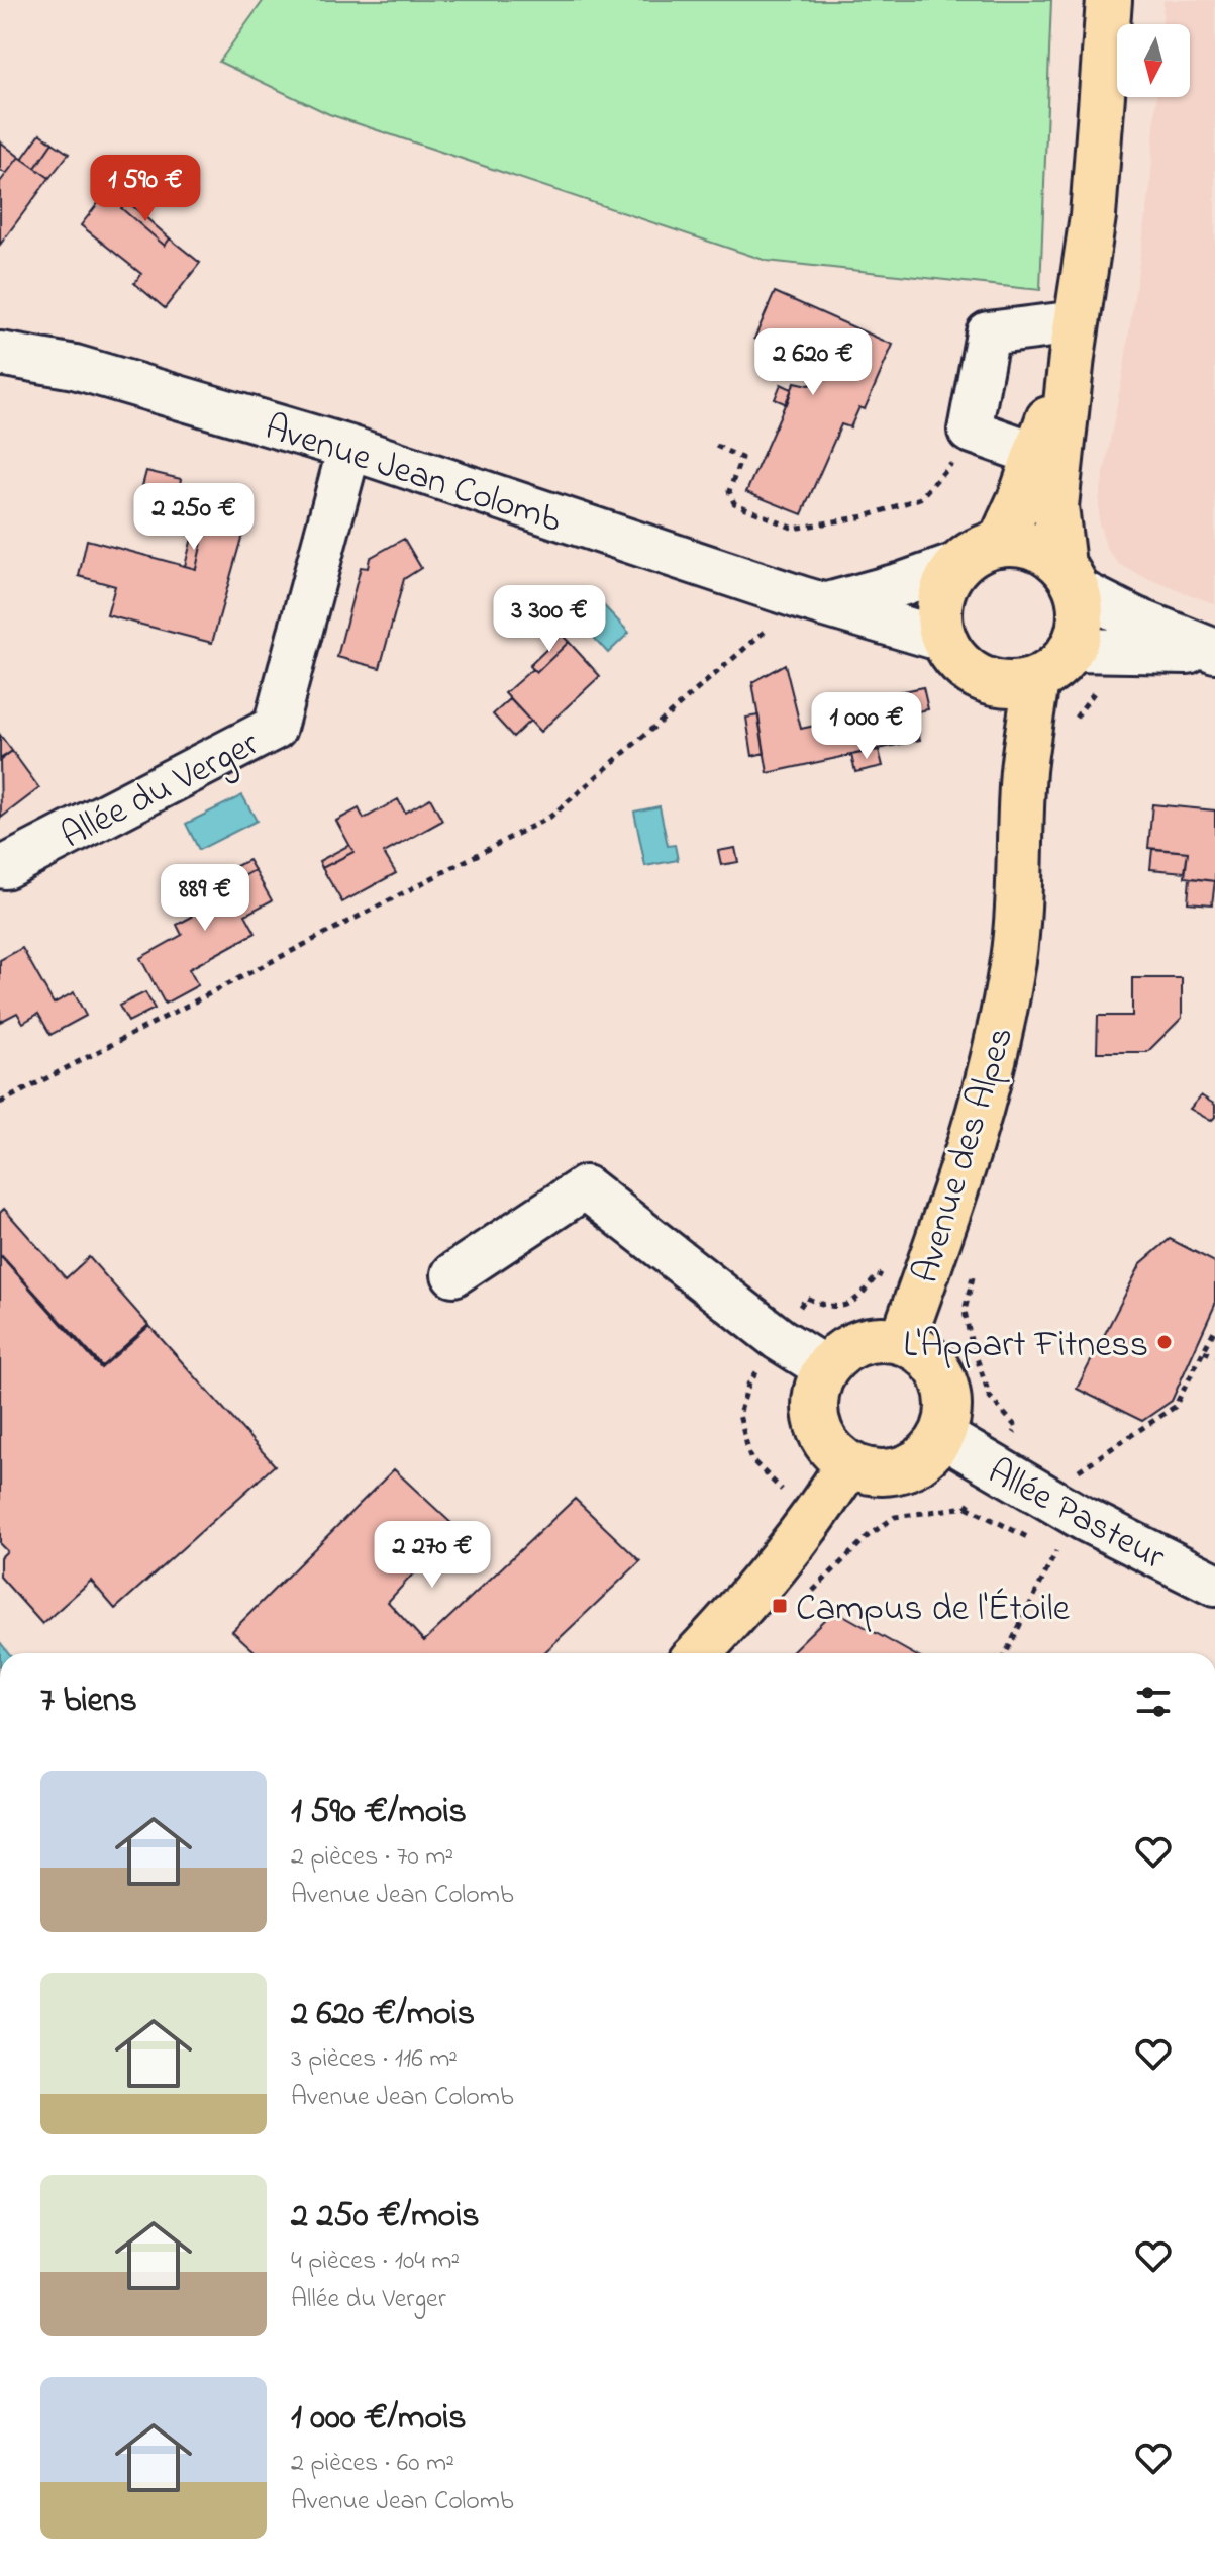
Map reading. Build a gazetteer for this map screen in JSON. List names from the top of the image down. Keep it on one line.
{"streets":{"main road":["Avenue des Alpes"],"street":["Avenue Jean Colomb","Allée du Verger","Allée Pasteur"]},"crossings":[["Avenue Jean Colomb","Allée du Verger"],["Avenue Jean Colomb","Avenue des Alpes"],["Avenue des Alpes","Allée Pasteur"]],"places":{"other":["L'Appart Fitness"],"transit":["Campus de l'Étoile"]},"north":"bottom","page":{"price":["1 590 €","2 620 €","2 250 €","3 300 €","1 000 €","889 €","2 270 €"],"heading":"7 biens","list":[{"name":"1 590 €/mois","note":"2 pièces · 70 m² · Avenue Jean Colomb"},{"name":"2 620 €/mois","note":"3 pièces · 116 m² · Avenue Jean Colomb"},{"name":"2 250 €/mois","note":"4 pièces · 104 m² · Allée du Verger"},{"name":"1 000 €/mois","note":"2 pièces · 60 m² · Avenue Jean Colomb"}]}}
